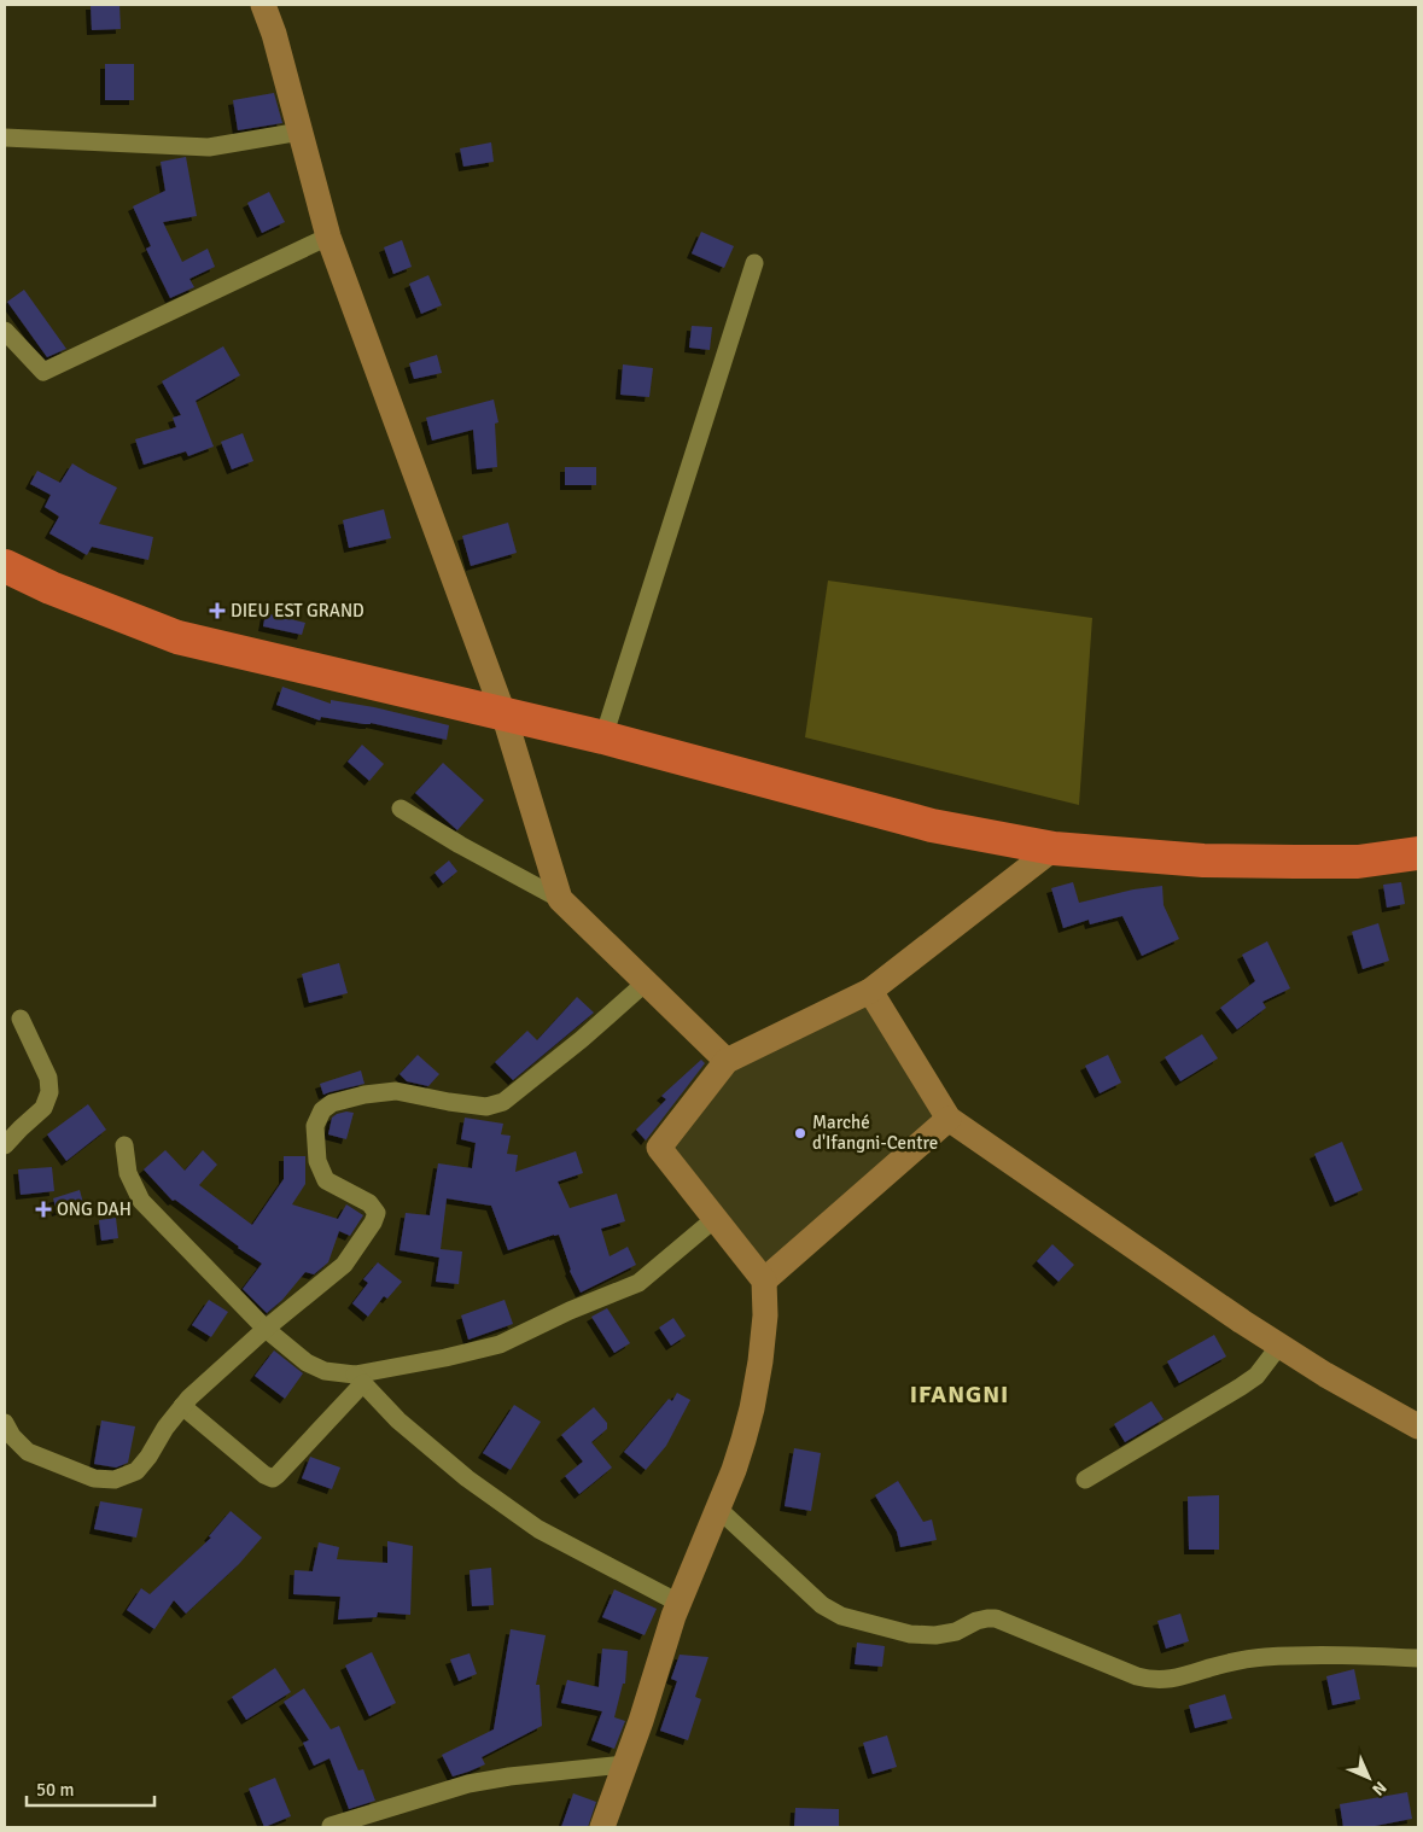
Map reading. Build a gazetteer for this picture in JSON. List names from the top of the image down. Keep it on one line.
{"districts":["IFANGNI"],"places":{"health":["DIEU EST GRAND","ONG DAH"],"other":["Marché d'Ifangni-Centre"]},"scale_bar":"50 m","north":"bottom right"}
